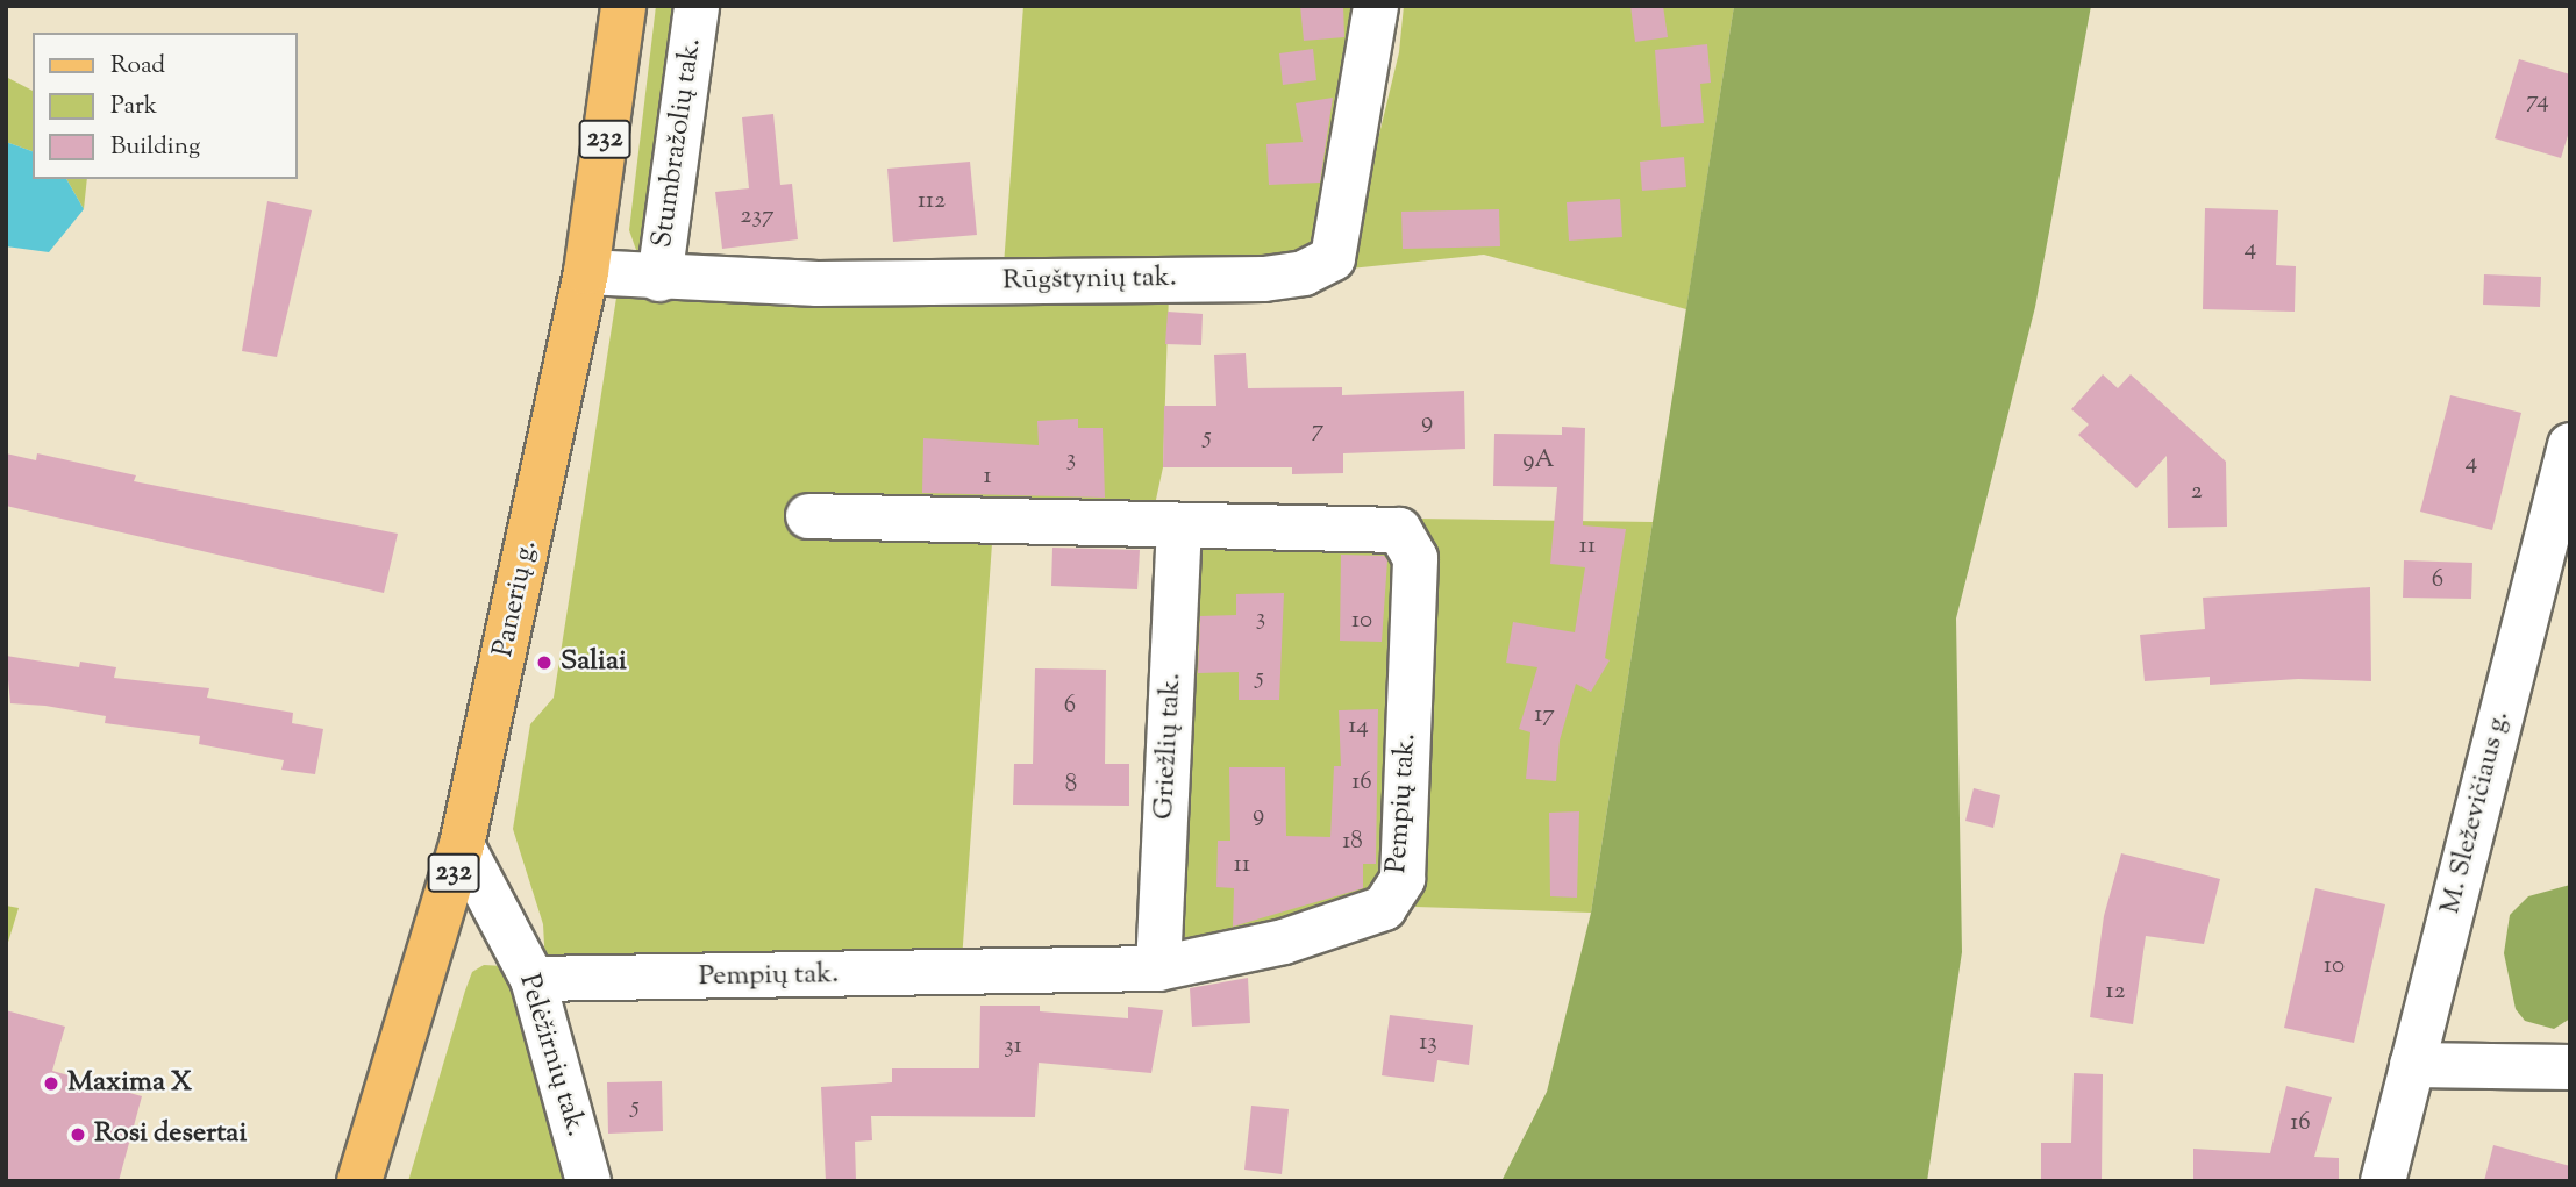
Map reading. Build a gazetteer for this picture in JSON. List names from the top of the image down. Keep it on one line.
{"streets":{"main road":["232","Panerių g."],"street":["Stumbražolių tak.","Rūgštynių tak.","Griežlių tak.","Pempių tak.","M. Sleževičiaus g.","Pelėžirnių tak."]},"crossings":[["Stumbražolių tak.","Rūgštynių tak."],["Rūgštynių tak.","Panerių g."],["Panerių g.","Pelėžirnių tak."],["Griežlių tak.","Pempių tak."],["Pempių tak.","Pelėžirnių tak."]],"places":["Saliai","Maxima X","Rosi desertai"],"house_numbers":["74","112","237","4","9","7","5","3","9A","4","1","2","11","6","3","10","5","6","17","14","16","8","9","18","11","10","12","13","31","5","16"],"legend":["Road","Park","Building"]}
